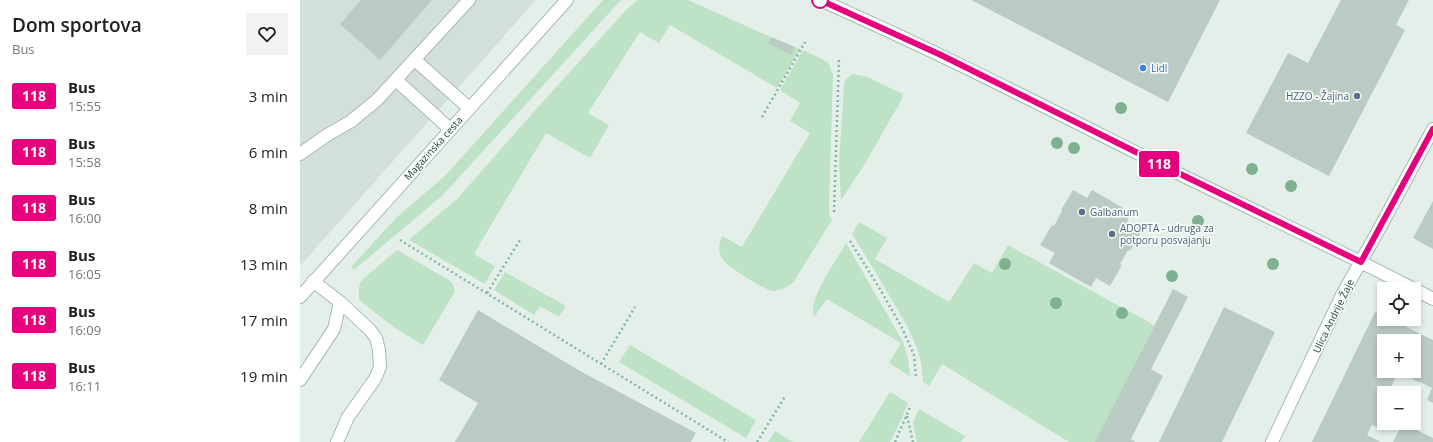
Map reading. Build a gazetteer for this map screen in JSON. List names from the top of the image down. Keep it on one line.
{"streets":{"street":["Magazinska cesta","Ulica Andrije Žaje"]},"places":["Lidl","HZZO - Žajina","Galbanum","ADOPTA - udruga za potporu posvajanju"],"lines":["bus line 118"],"page":{"heading":["Dom sportova","Bus"],"on_map":"118","list":[{"mark":"118","name":"Bus","note":"15:55","value":"3 min"},{"mark":"118","name":"Bus","note":"15:58","value":"6 min"},{"mark":"118","name":"Bus","note":"16:00","value":"8 min"},{"mark":"118","name":"Bus","note":"16:05","value":"13 min"},{"mark":"118","name":"Bus","note":"16:09","value":"17 min"},{"mark":"118","name":"Bus","note":"16:11","value":"19 min"}],"map_buttons":["+","−"]}}
